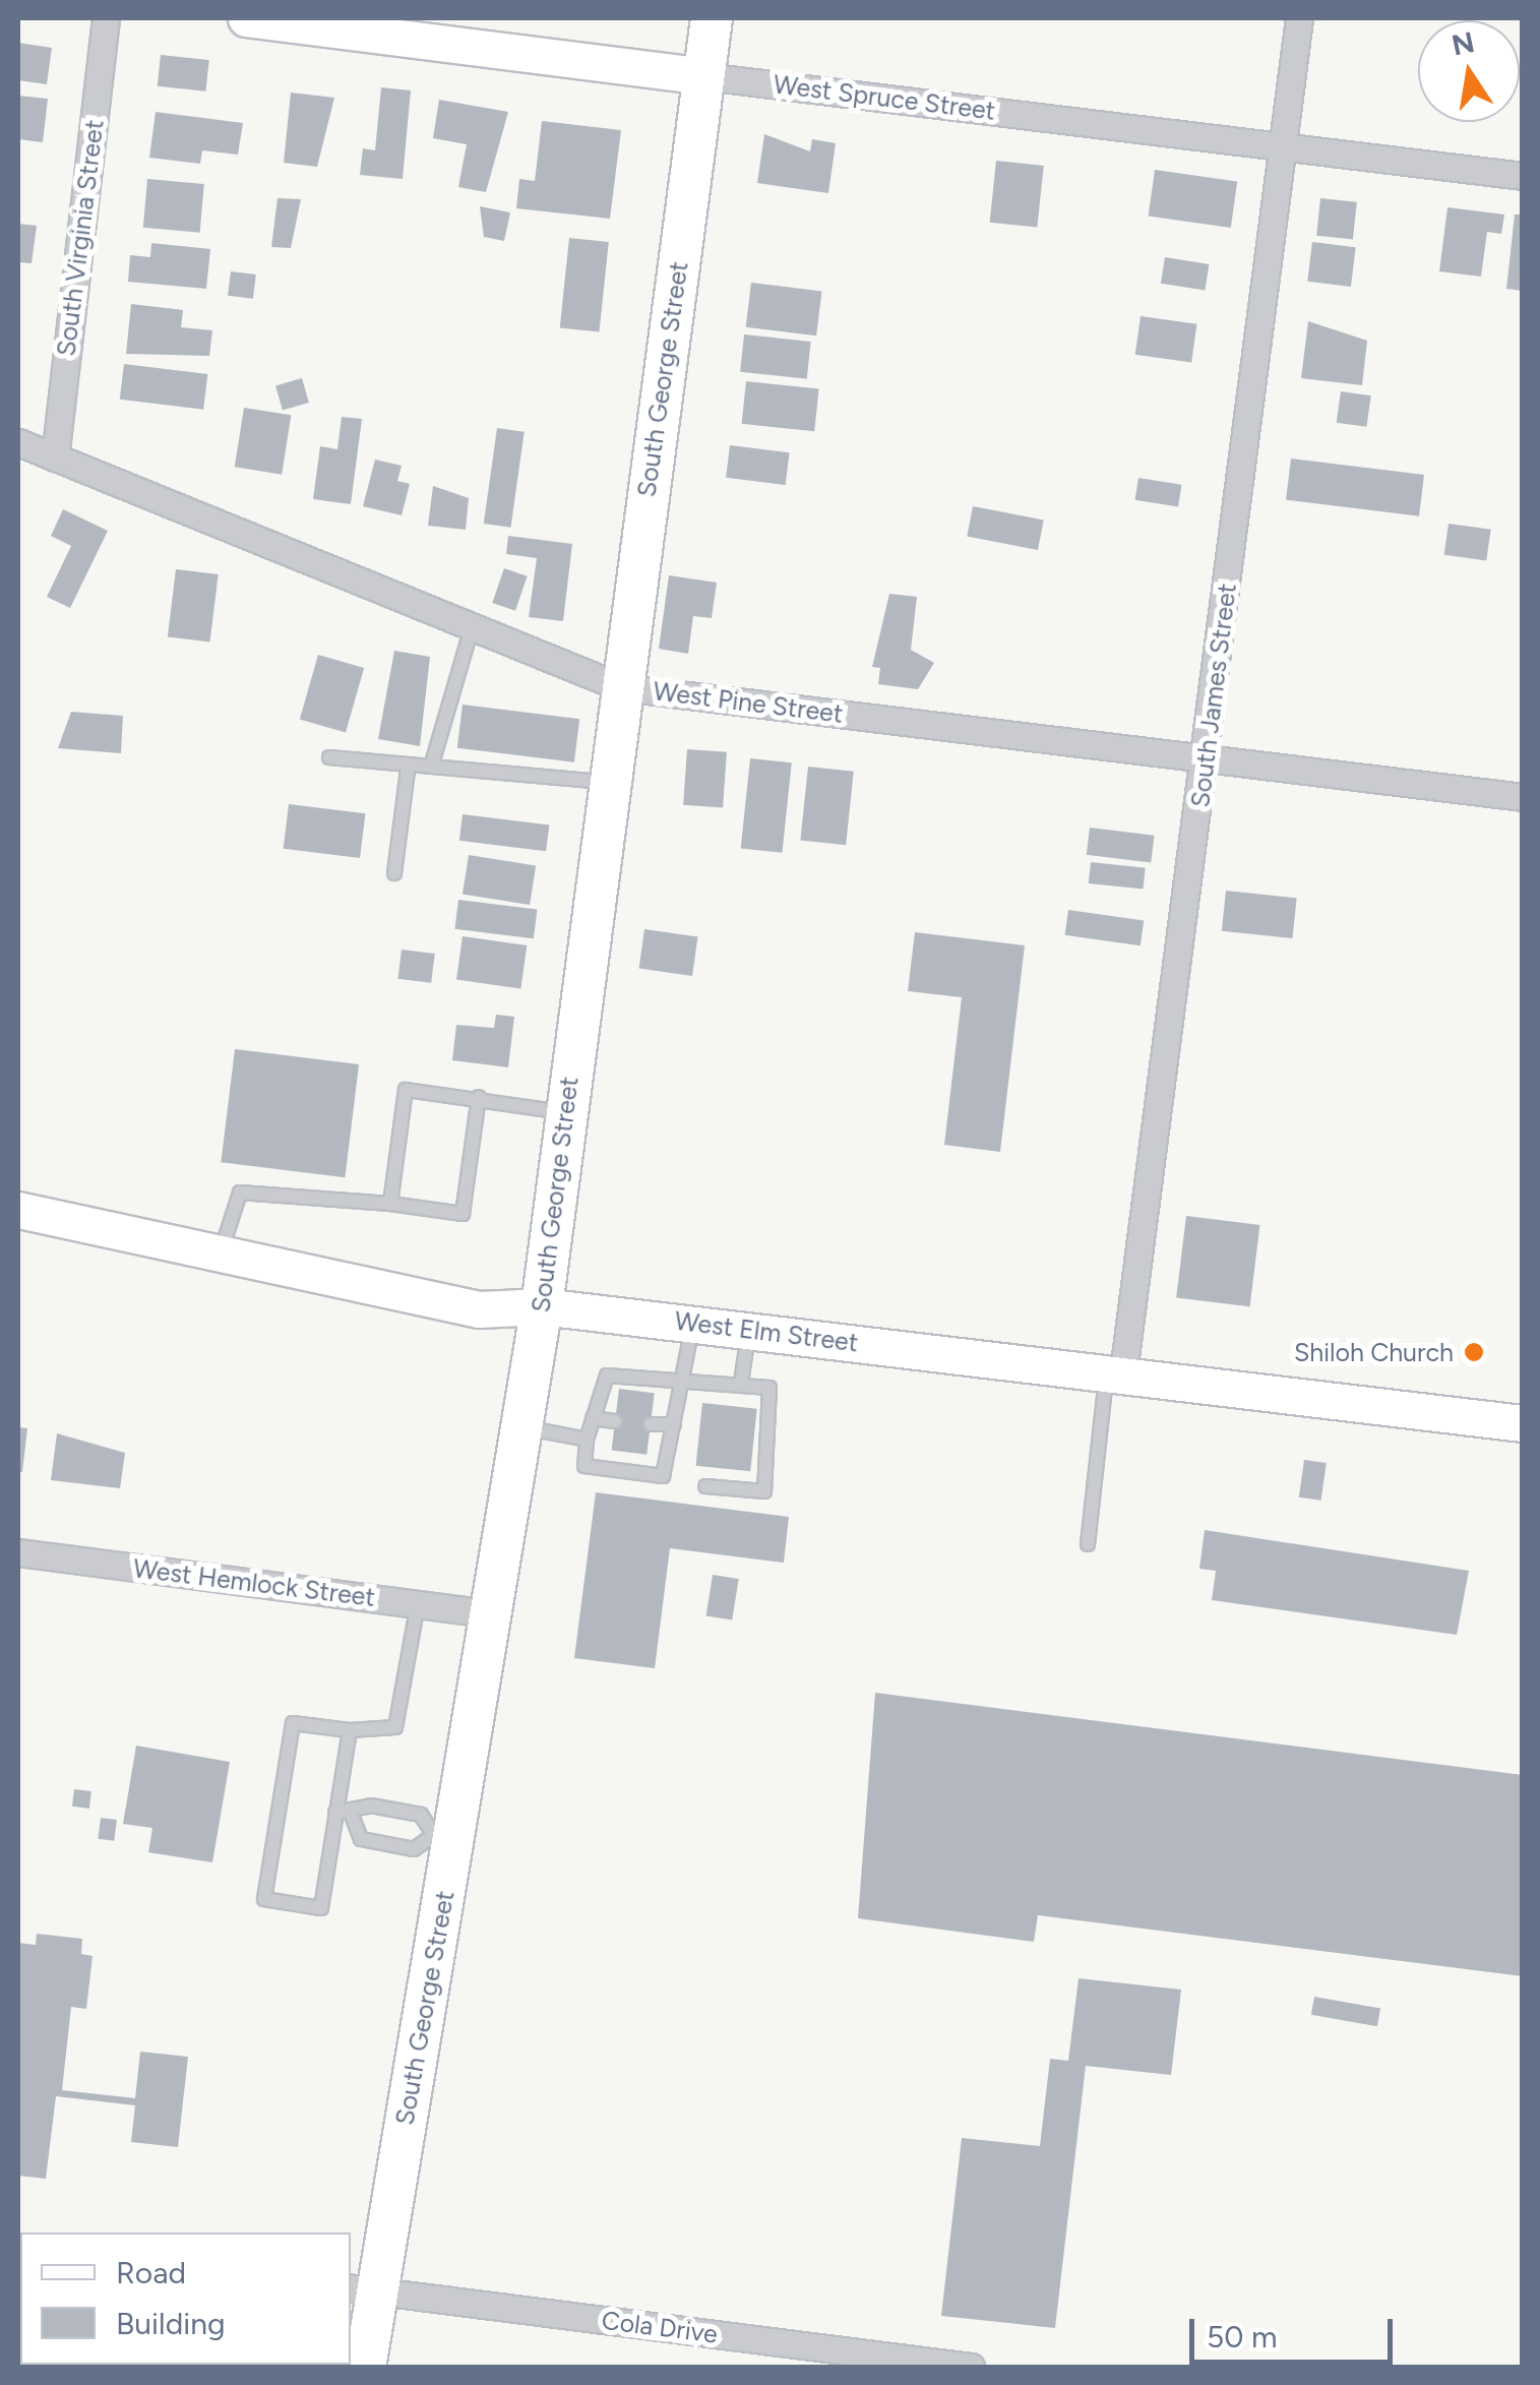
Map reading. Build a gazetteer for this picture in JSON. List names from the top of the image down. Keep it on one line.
{"streets":{"main road":["South George Street"],"street":["West Spruce Street","South Virginia Street","South James Street","West Pine Street","West Elm Street","West Hemlock Street","Cola Drive"]},"crossings":[["West Spruce Street","South George Street"],["West Spruce Street","South James Street"],["South Virginia Street","West Pine Street"],["South George Street","West Pine Street"],["South George Street","West Elm Street"],["South George Street","West Hemlock Street"],["South George Street","Cola Drive"],["South James Street","West Pine Street"],["South James Street","West Elm Street"]],"places":["Shiloh Church"],"legend":["Road","Building"],"scale_bar":"50 m","north":"top"}
